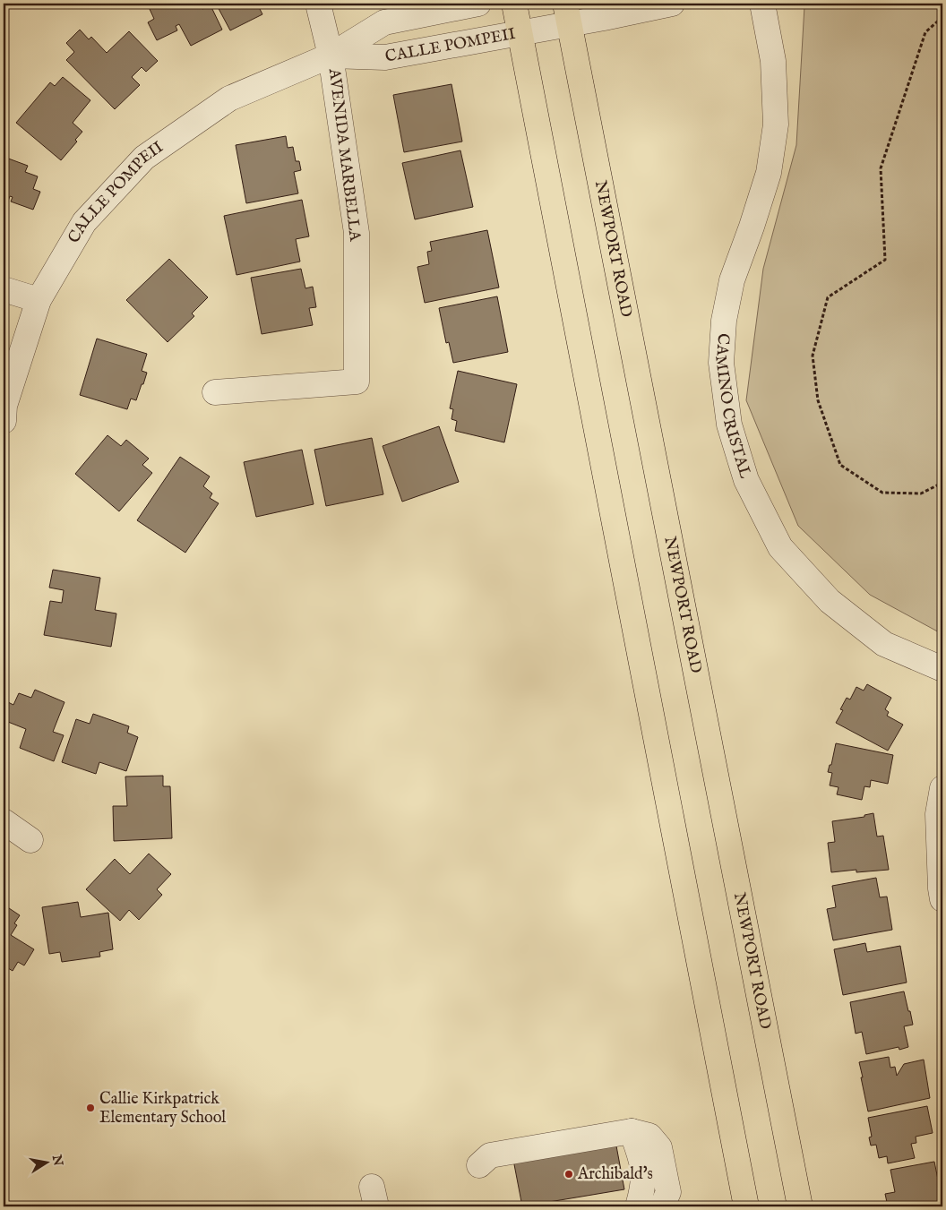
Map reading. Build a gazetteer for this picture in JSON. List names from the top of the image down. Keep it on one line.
{"streets":{"main road":["NEWPORT ROAD"],"street":["CALLE POMPEII","AVENIDA MARBELLA","CAMINO CRISTAL"]},"crossings":[["CALLE POMPEII","AVENIDA MARBELLA"],["CALLE POMPEII","NEWPORT ROAD"]],"places":["Callie Kirkpatrick Elementary School","Archibald's"],"north":"right"}
